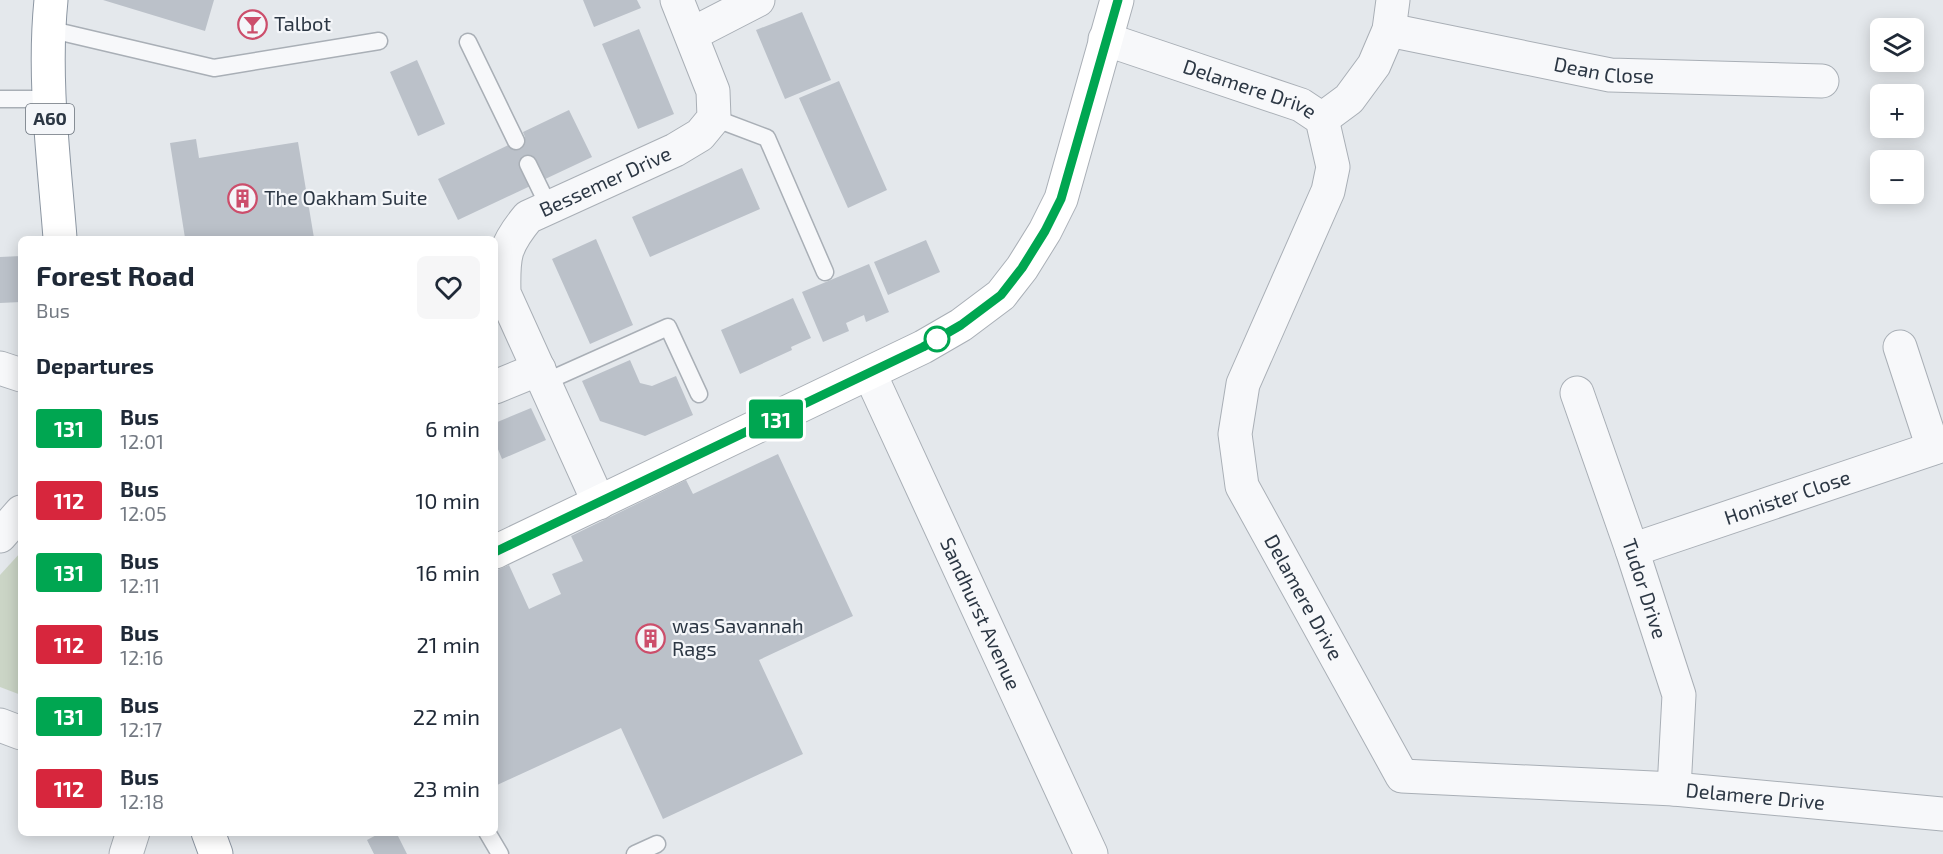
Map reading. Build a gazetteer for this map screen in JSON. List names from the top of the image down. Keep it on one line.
{"streets":{"main road":["A60"],"street":["Dean Close","Delamere Drive","Bessemer Drive","Honister Close","Tudor Drive","Sandhurst Avenue"]},"crossings":[["Delamere Drive","Tudor Drive"],["Honister Close","Tudor Drive"]],"places":{"bar":["Talbot"],"building":["The Oakham Suite","was Savannah Rags"]},"lines":["bus line 131"],"page":{"on_map":"131","map_buttons":["+","−"],"heading":[["Forest Road","Bus"],"Departures"],"list":[{"mark":"131","name":"Bus","note":"12:01","value":"6 min"},{"mark":"112","name":"Bus","note":"12:05","value":"10 min"},{"mark":"131","name":"Bus","note":"12:11","value":"16 min"},{"mark":"112","name":"Bus","note":"12:16","value":"21 min"},{"mark":"131","name":"Bus","note":"12:17","value":"22 min"},{"mark":"112","name":"Bus","note":"12:18","value":"23 min"}]}}
